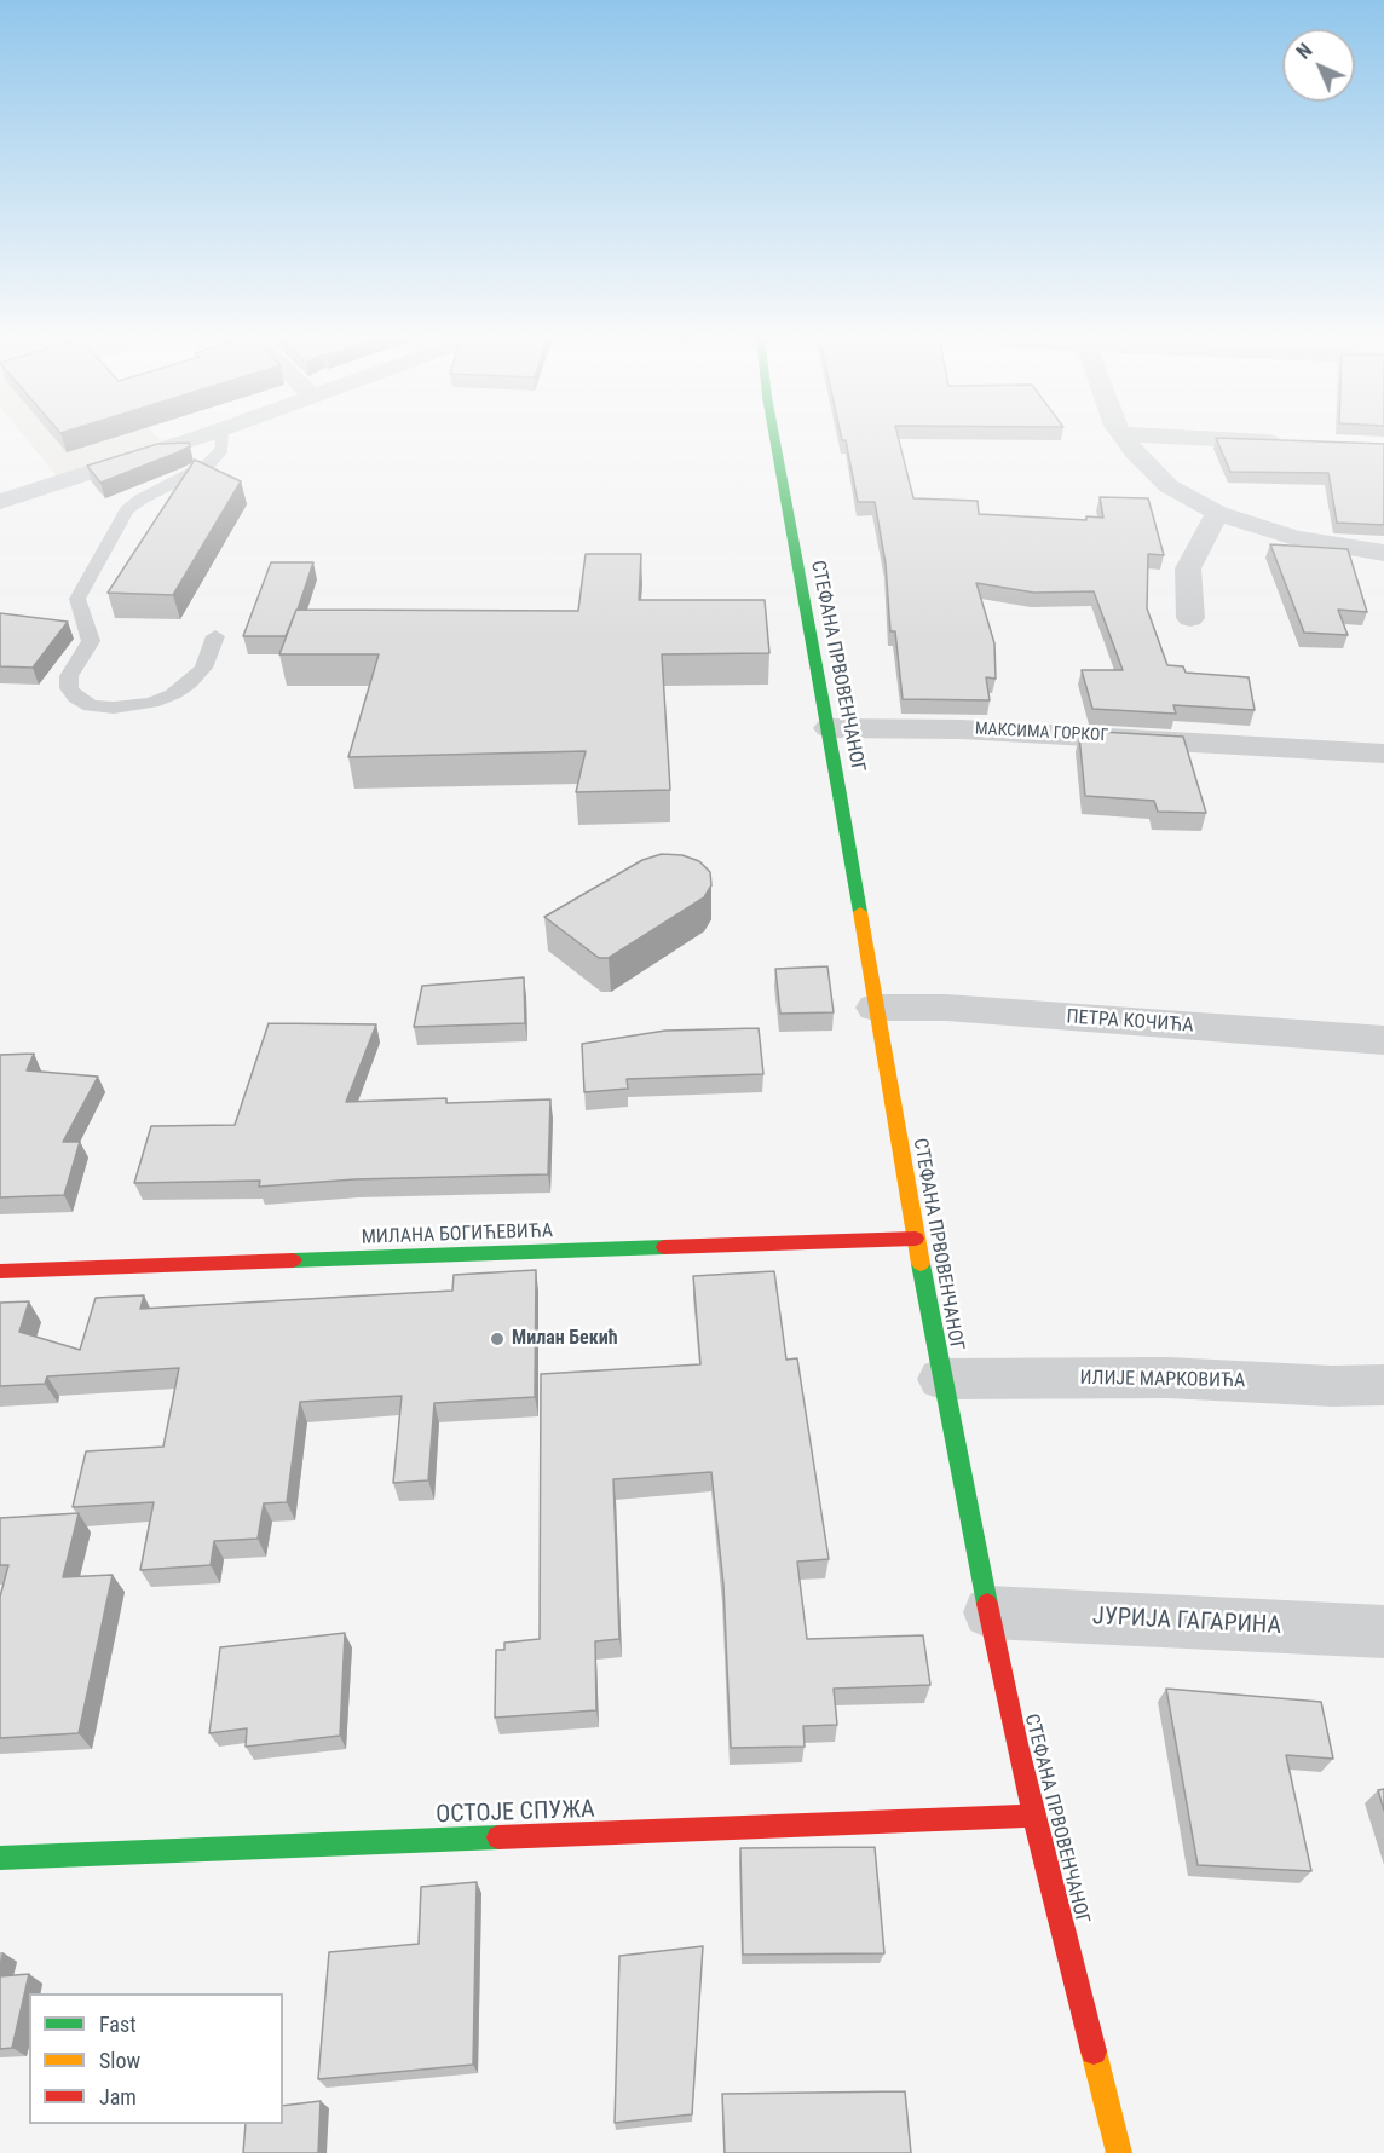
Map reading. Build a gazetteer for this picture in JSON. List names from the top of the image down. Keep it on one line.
{"streets":{"street":["СТЕФАНА ПРВОВЕНЧАНОГ","МАКСИМА ГОРКОГ","ПЕТРА КОЧИЋА","МИЛАНА БОГИЋЕВИЋА","ИЛИЈЕ МАРКОВИЋА","ЈУРИЈА ГАГАРИНА","ОСТОЈЕ СПУЖА"]},"crossings":[["СТЕФАНА ПРВОВЕНЧАНОГ","МАКСИМА ГОРКОГ"],["СТЕФАНА ПРВОВЕНЧАНОГ","ПЕТРА КОЧИЋА"],["СТЕФАНА ПРВОВЕНЧАНОГ","МИЛАНА БОГИЋЕВИЋА"],["СТЕФАНА ПРВОВЕНЧАНОГ","ИЛИЈЕ МАРКОВИЋА"],["СТЕФАНА ПРВОВЕНЧАНОГ","ЈУРИЈА ГАГАРИНА"],["СТЕФАНА ПРВОВЕНЧАНОГ","ОСТОЈЕ СПУЖА"]],"places":["Милан Бекић"],"legend":["Fast","Slow","Jam"],"north":"top left"}
